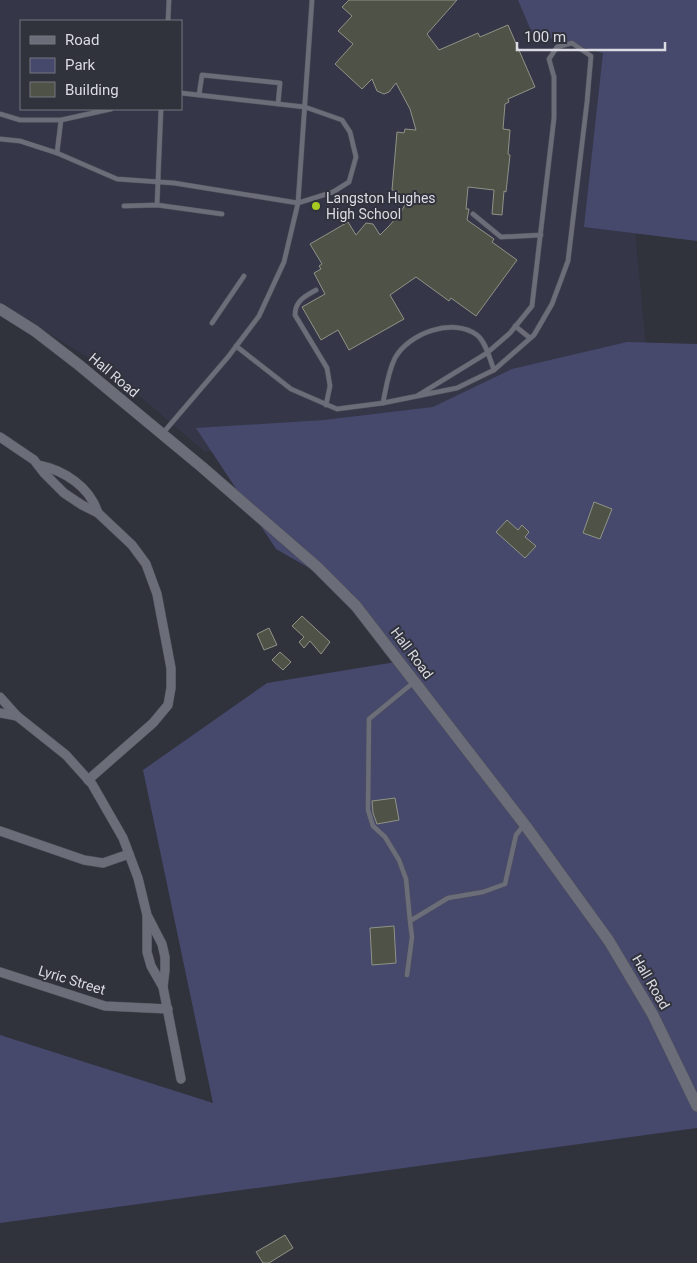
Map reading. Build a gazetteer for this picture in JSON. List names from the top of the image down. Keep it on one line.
{"streets":{"street":["Hall Road","Lyric Street"]},"places":["Langston Hughes High School"],"legend":["Road","Park","Building"],"scale_bar":"100 m"}
